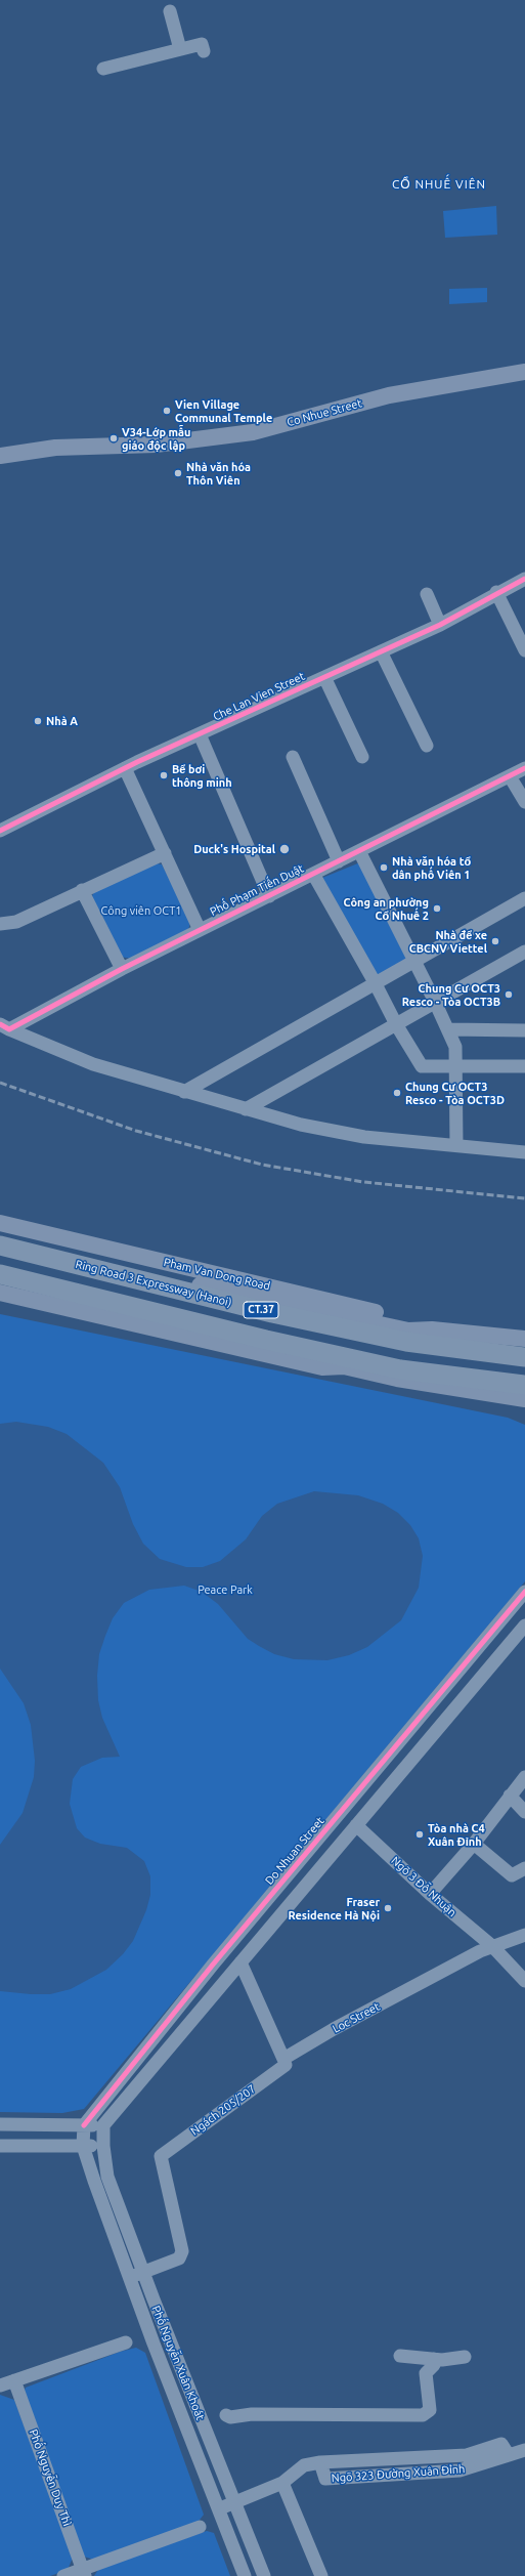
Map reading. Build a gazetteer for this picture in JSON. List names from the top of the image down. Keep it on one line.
{"streets":{"highway":["Ring Road 3 Expressway (Hanoi)","CT.37"],"main road":["Co Nhue Street","Pham Van Dong Road"],"street":["Che Lan Vien Street","Phố Phạm Tiến Duật","Do Nhuan Street","Ngõ 3 Đỗ Nhuận","Loc Street","Ngách 205/207","Phố Nguyễn Xuân Khoát","Ngõ 323 Đường Xuân Đỉnh","Phố Nguyễn Duy Thì"]},"crossings":[["Ngõ 3 Đỗ Nhuận","Loc Street"],["Loc Street","Ngách 205/207"],["Ngách 205/207","Phố Nguyễn Xuân Khoát"],["Phố Nguyễn Xuân Khoát","Ngõ 323 Đường Xuân Đỉnh"]],"districts":["CỔ NHUẾ VIÊN"],"parks":["Công viên OCT1","Peace Park"],"places":["Vien Village Communal Temple","V34-Lớp mẫu giáo độc lập","Nhà văn hóa Thôn Viên","Nhà A","Bể bơi thông minh","Duck's Hospital","Nhà văn hóa tổ dân phố Viên 1","Công an phường Cổ Nhuế 2","Nhà để xe CBCNV Viettel","Chung Cư OCT3 Resco - Tòa OCT3B","Chung Cư OCT3 Resco - Tòa OCT3D","Tòa nhà C4 Xuân Đỉnh","Fraser Residence Hà Nội"]}
